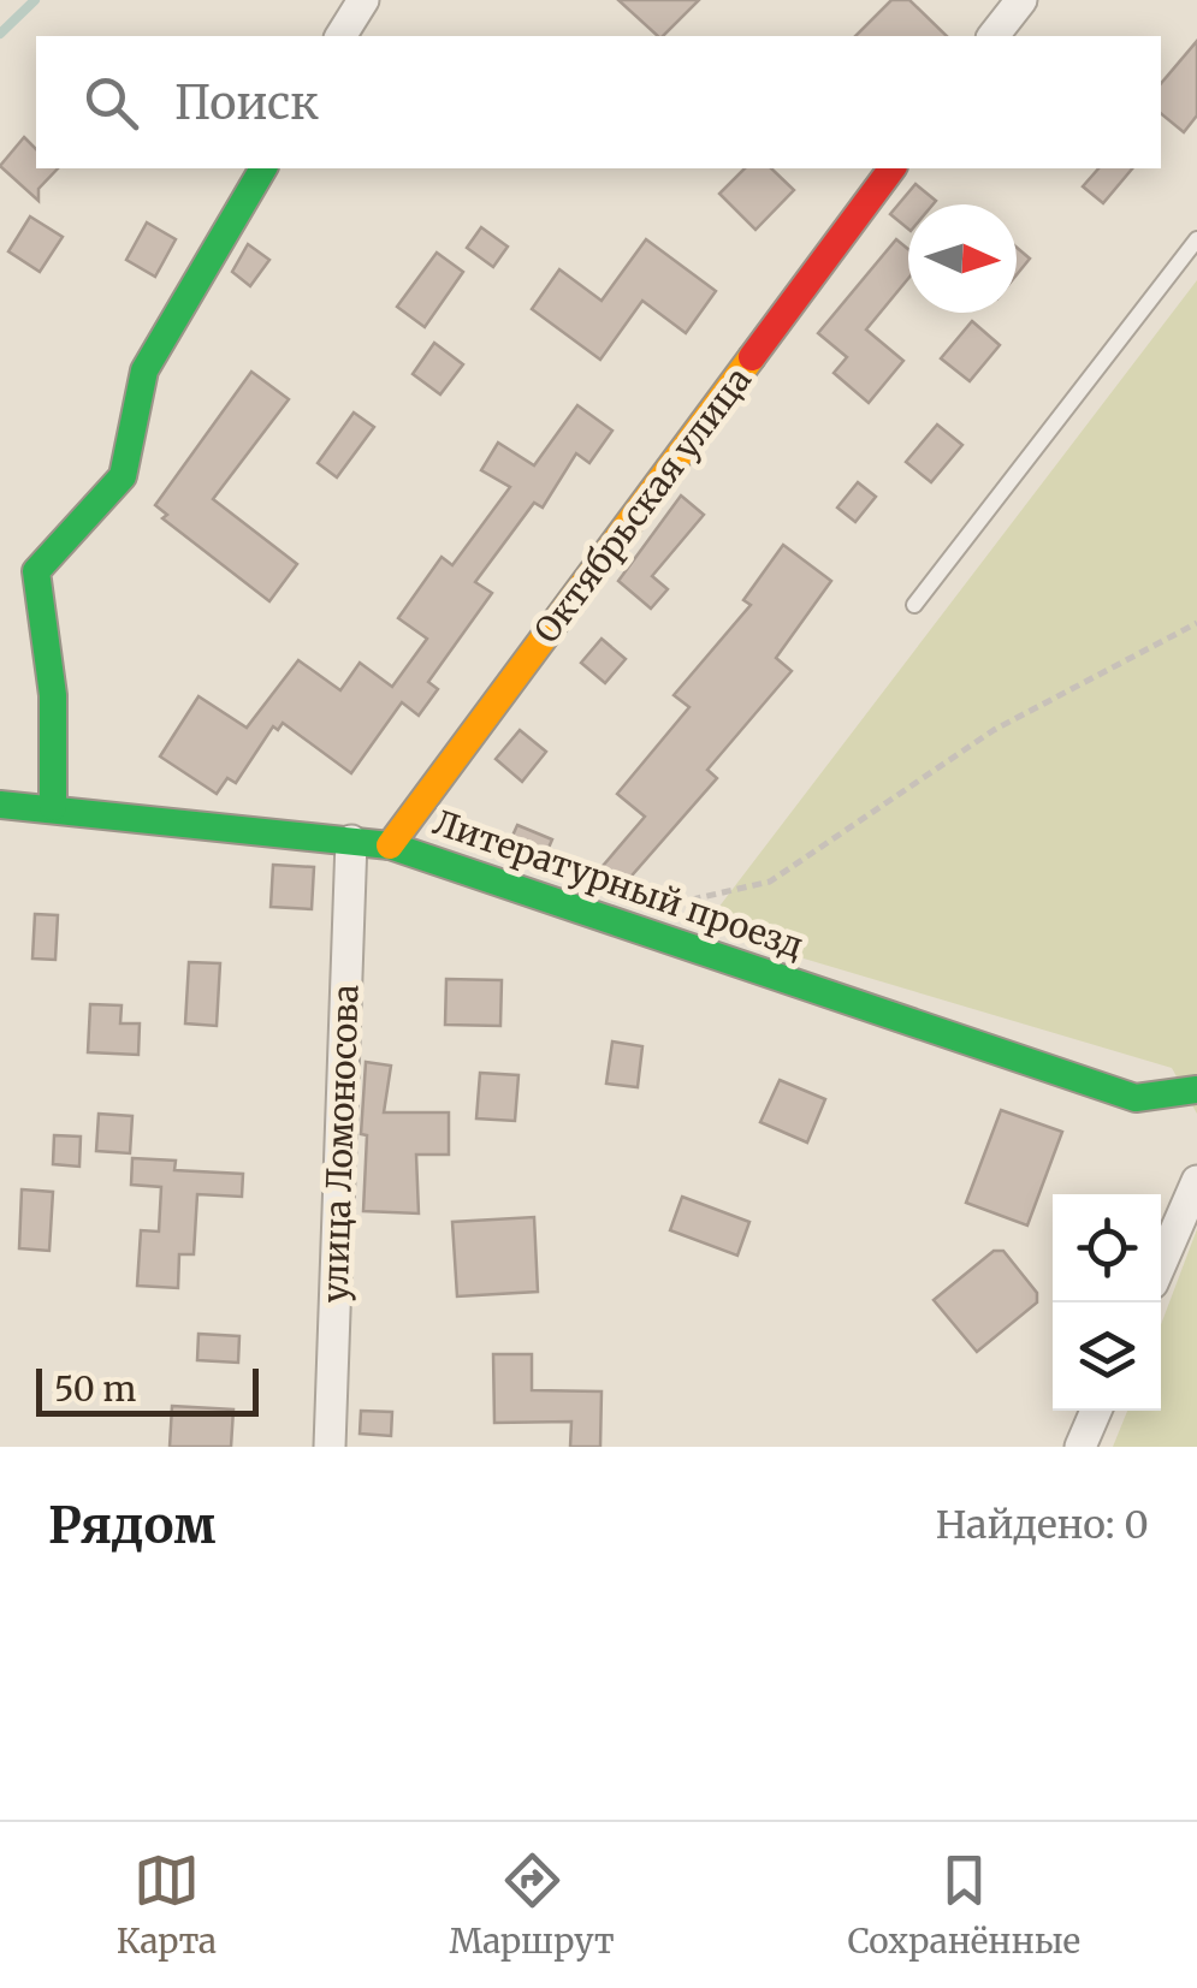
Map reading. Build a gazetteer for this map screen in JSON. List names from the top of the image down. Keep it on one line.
{"streets":{"street":["Октябрьская улица","Литературный проезд","улица Ломоносова"]},"crossings":[["Октябрьская улица","Литературный проезд"],["Литературный проезд","улица Ломоносова"]],"scale_bar":"50 m","north":"right","page":{"search":"Поиск","scale":"50 m","heading":["Рядом","Найдено: 0"],"nav":["Карта","Маршрут","Сохранённые"]}}
